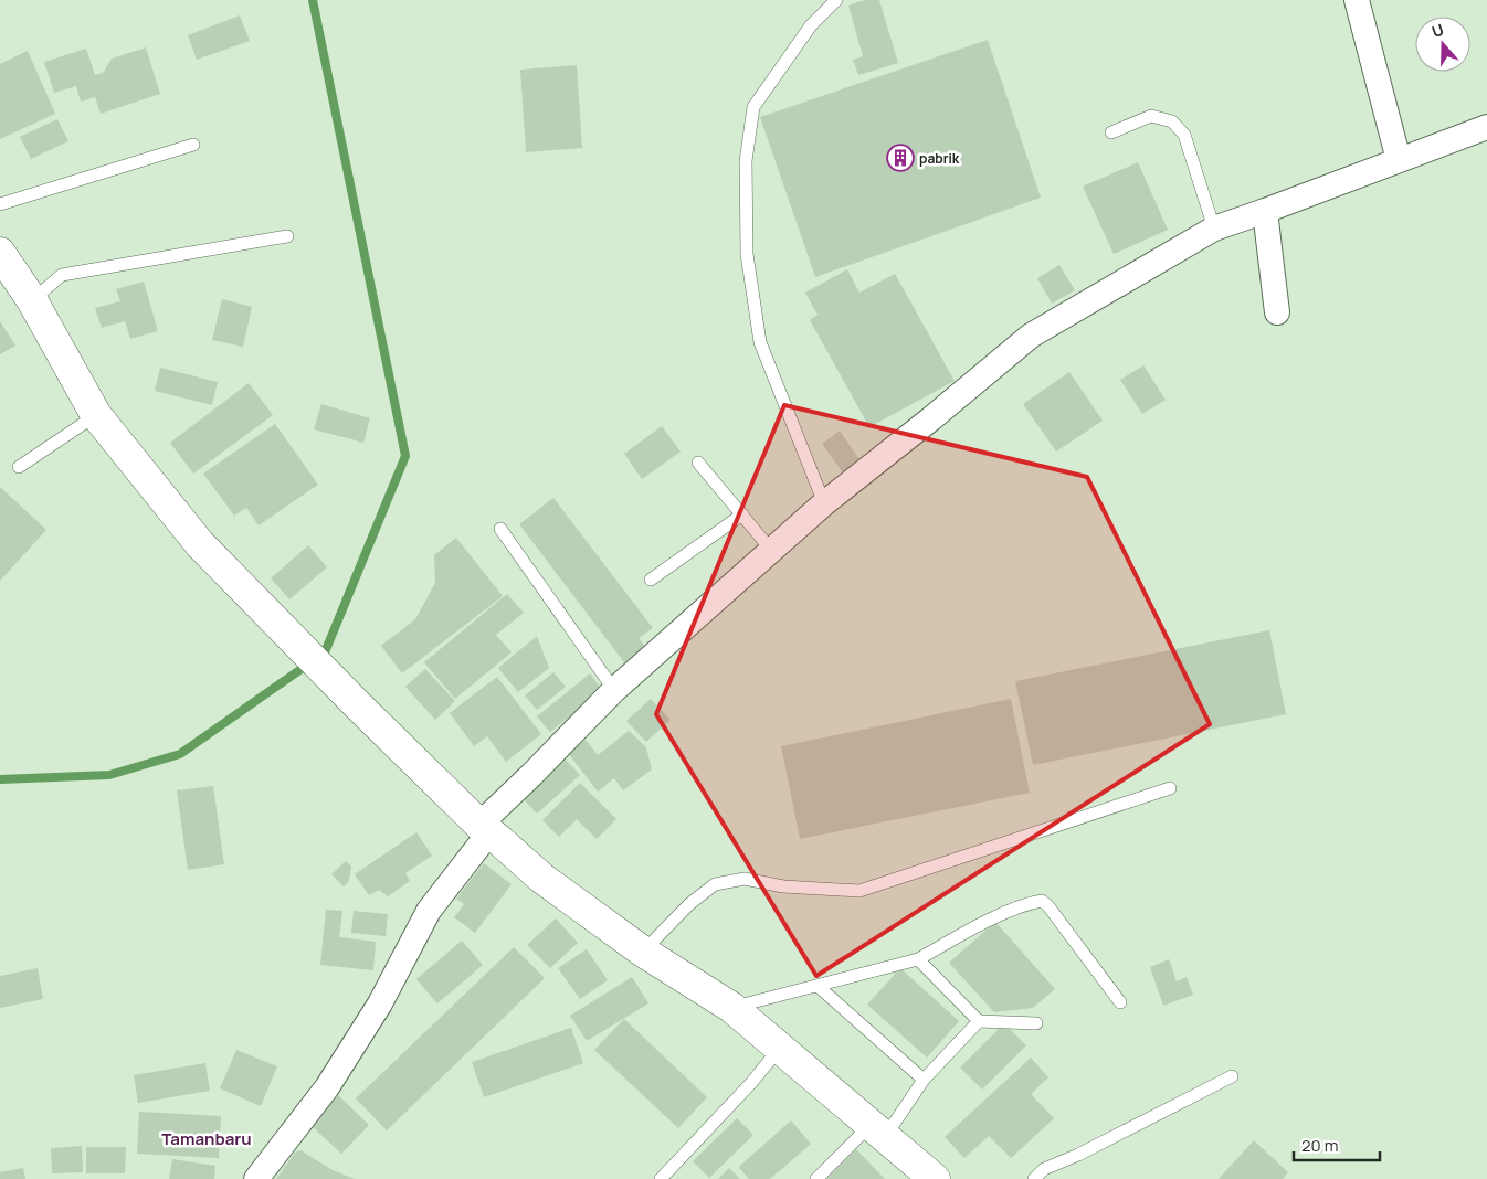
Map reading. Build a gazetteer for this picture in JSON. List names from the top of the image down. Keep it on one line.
{"districts":["Tamanbaru"],"places":{"building":["pabrik"]},"scale_bar":"20 m","north":"top"}
